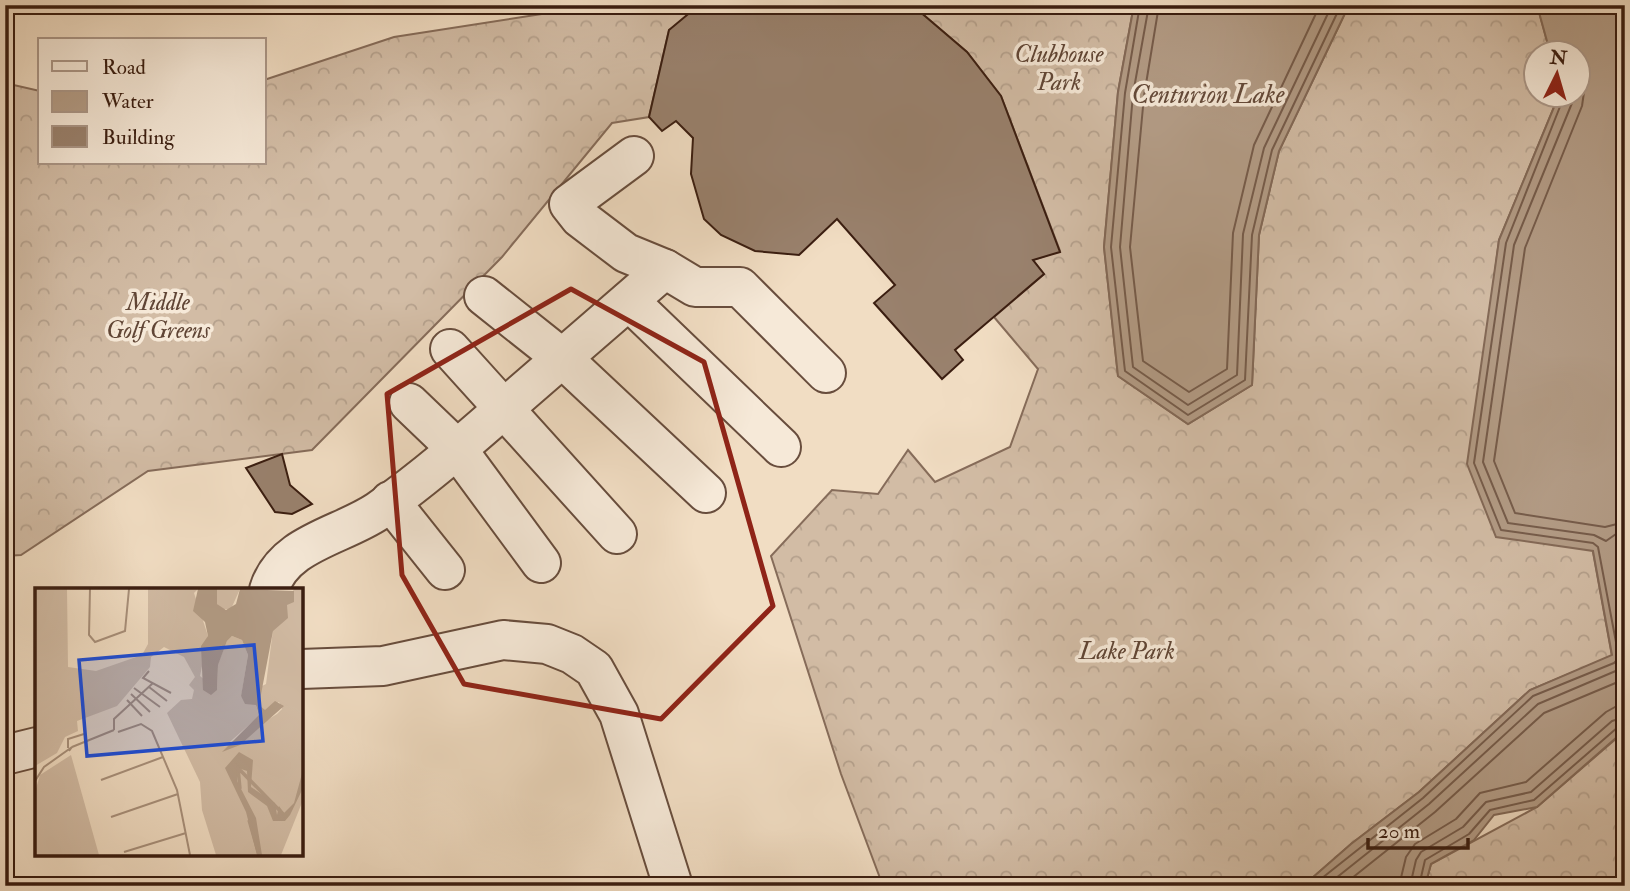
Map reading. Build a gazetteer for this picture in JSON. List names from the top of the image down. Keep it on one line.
{"water":["Centurion Lake"],"parks":["Clubhouse Park","Middle Golf Greens","Lake Park"],"legend":["Road","Water","Building"],"scale_bar":"20 m","north":"top"}
